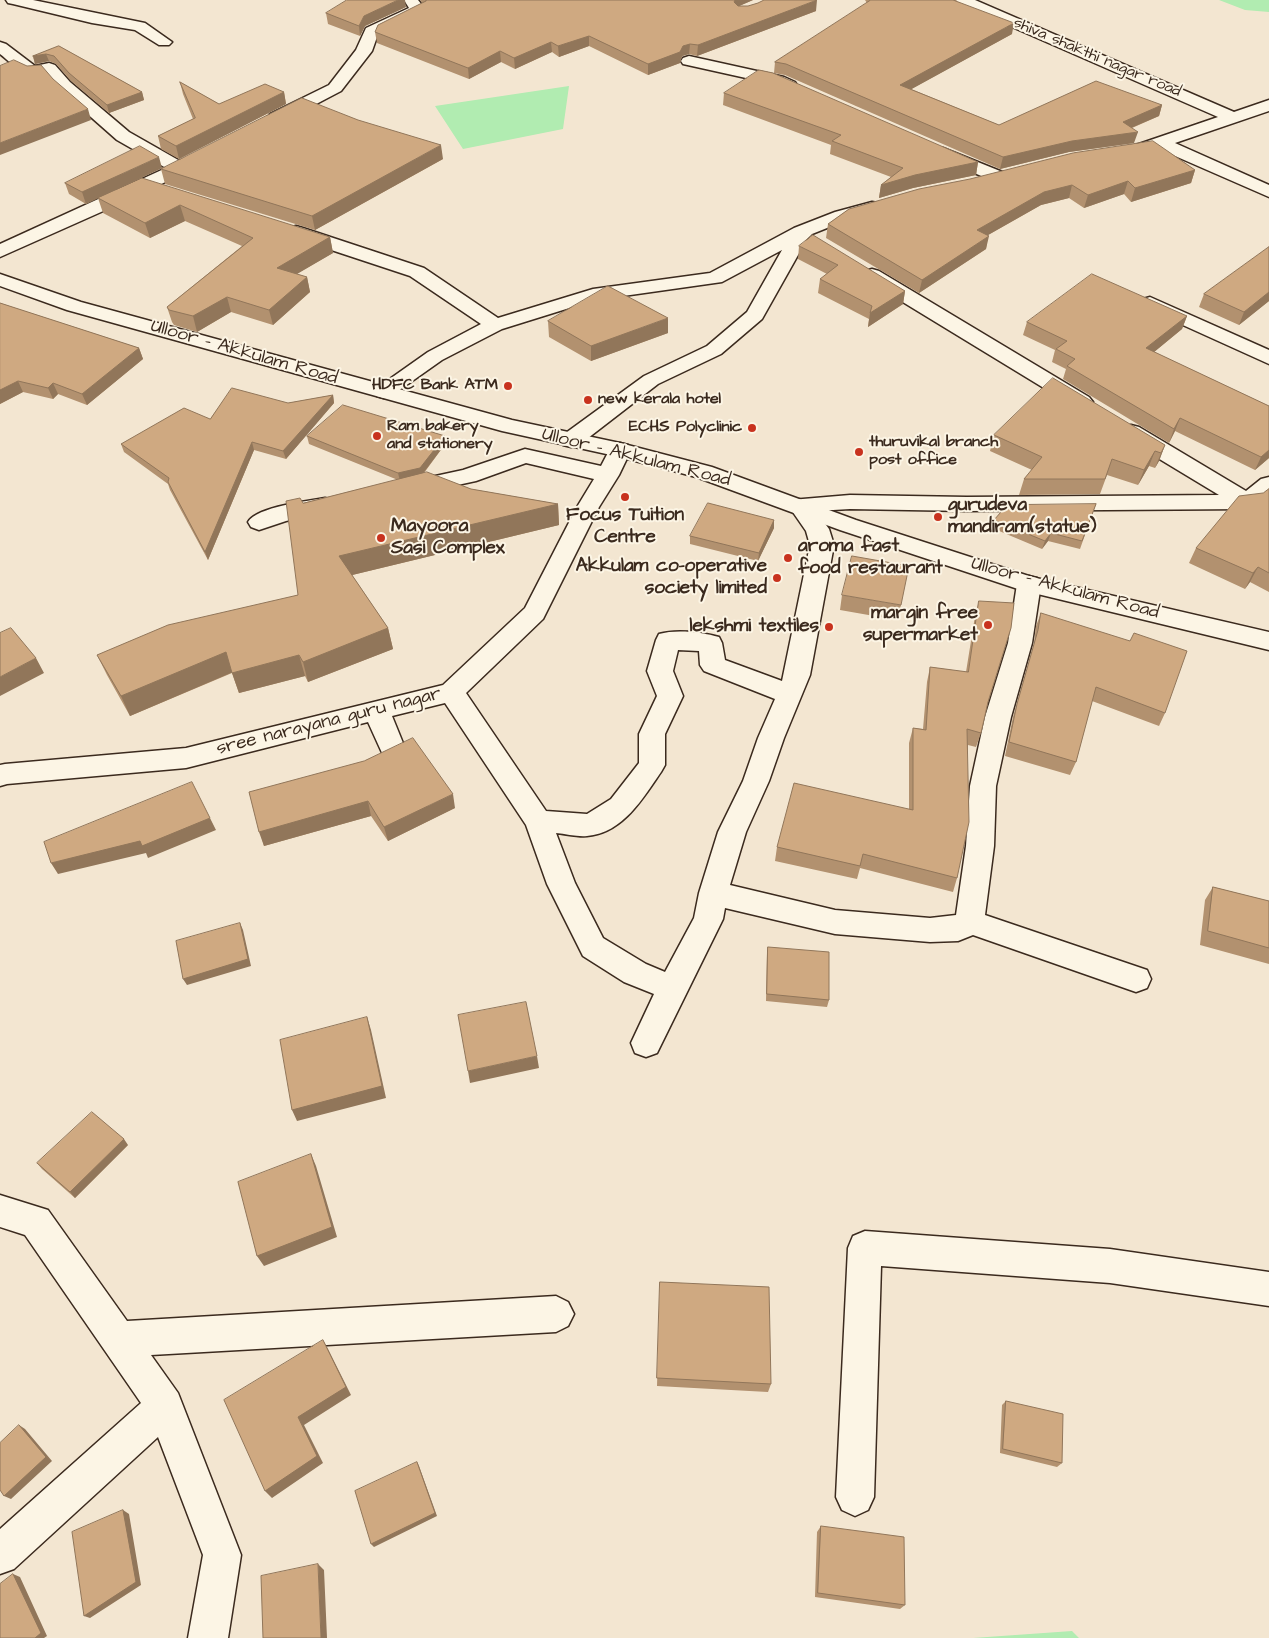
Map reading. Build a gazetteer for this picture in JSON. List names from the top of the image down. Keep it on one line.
{"streets":{"street":["shiva shakthi nagar road","Ulloor - Akkulam Road","sree narayana guru nagar"]},"crossings":[["Ulloor - Akkulam Road","sree narayana guru nagar"]],"places":["HDFC Bank ATM","new kerala hotel","ECHS Polyclinic","Ram bakery and stationery","thuruvikal branch post office","Focus Tuition Centre","gurudeva mandiram(statue)","Mayoora Sasi Complex","aroma fast food restaurant","Akkulam co-operative society limited","margin free supermarket","lekshmi textiles"]}
